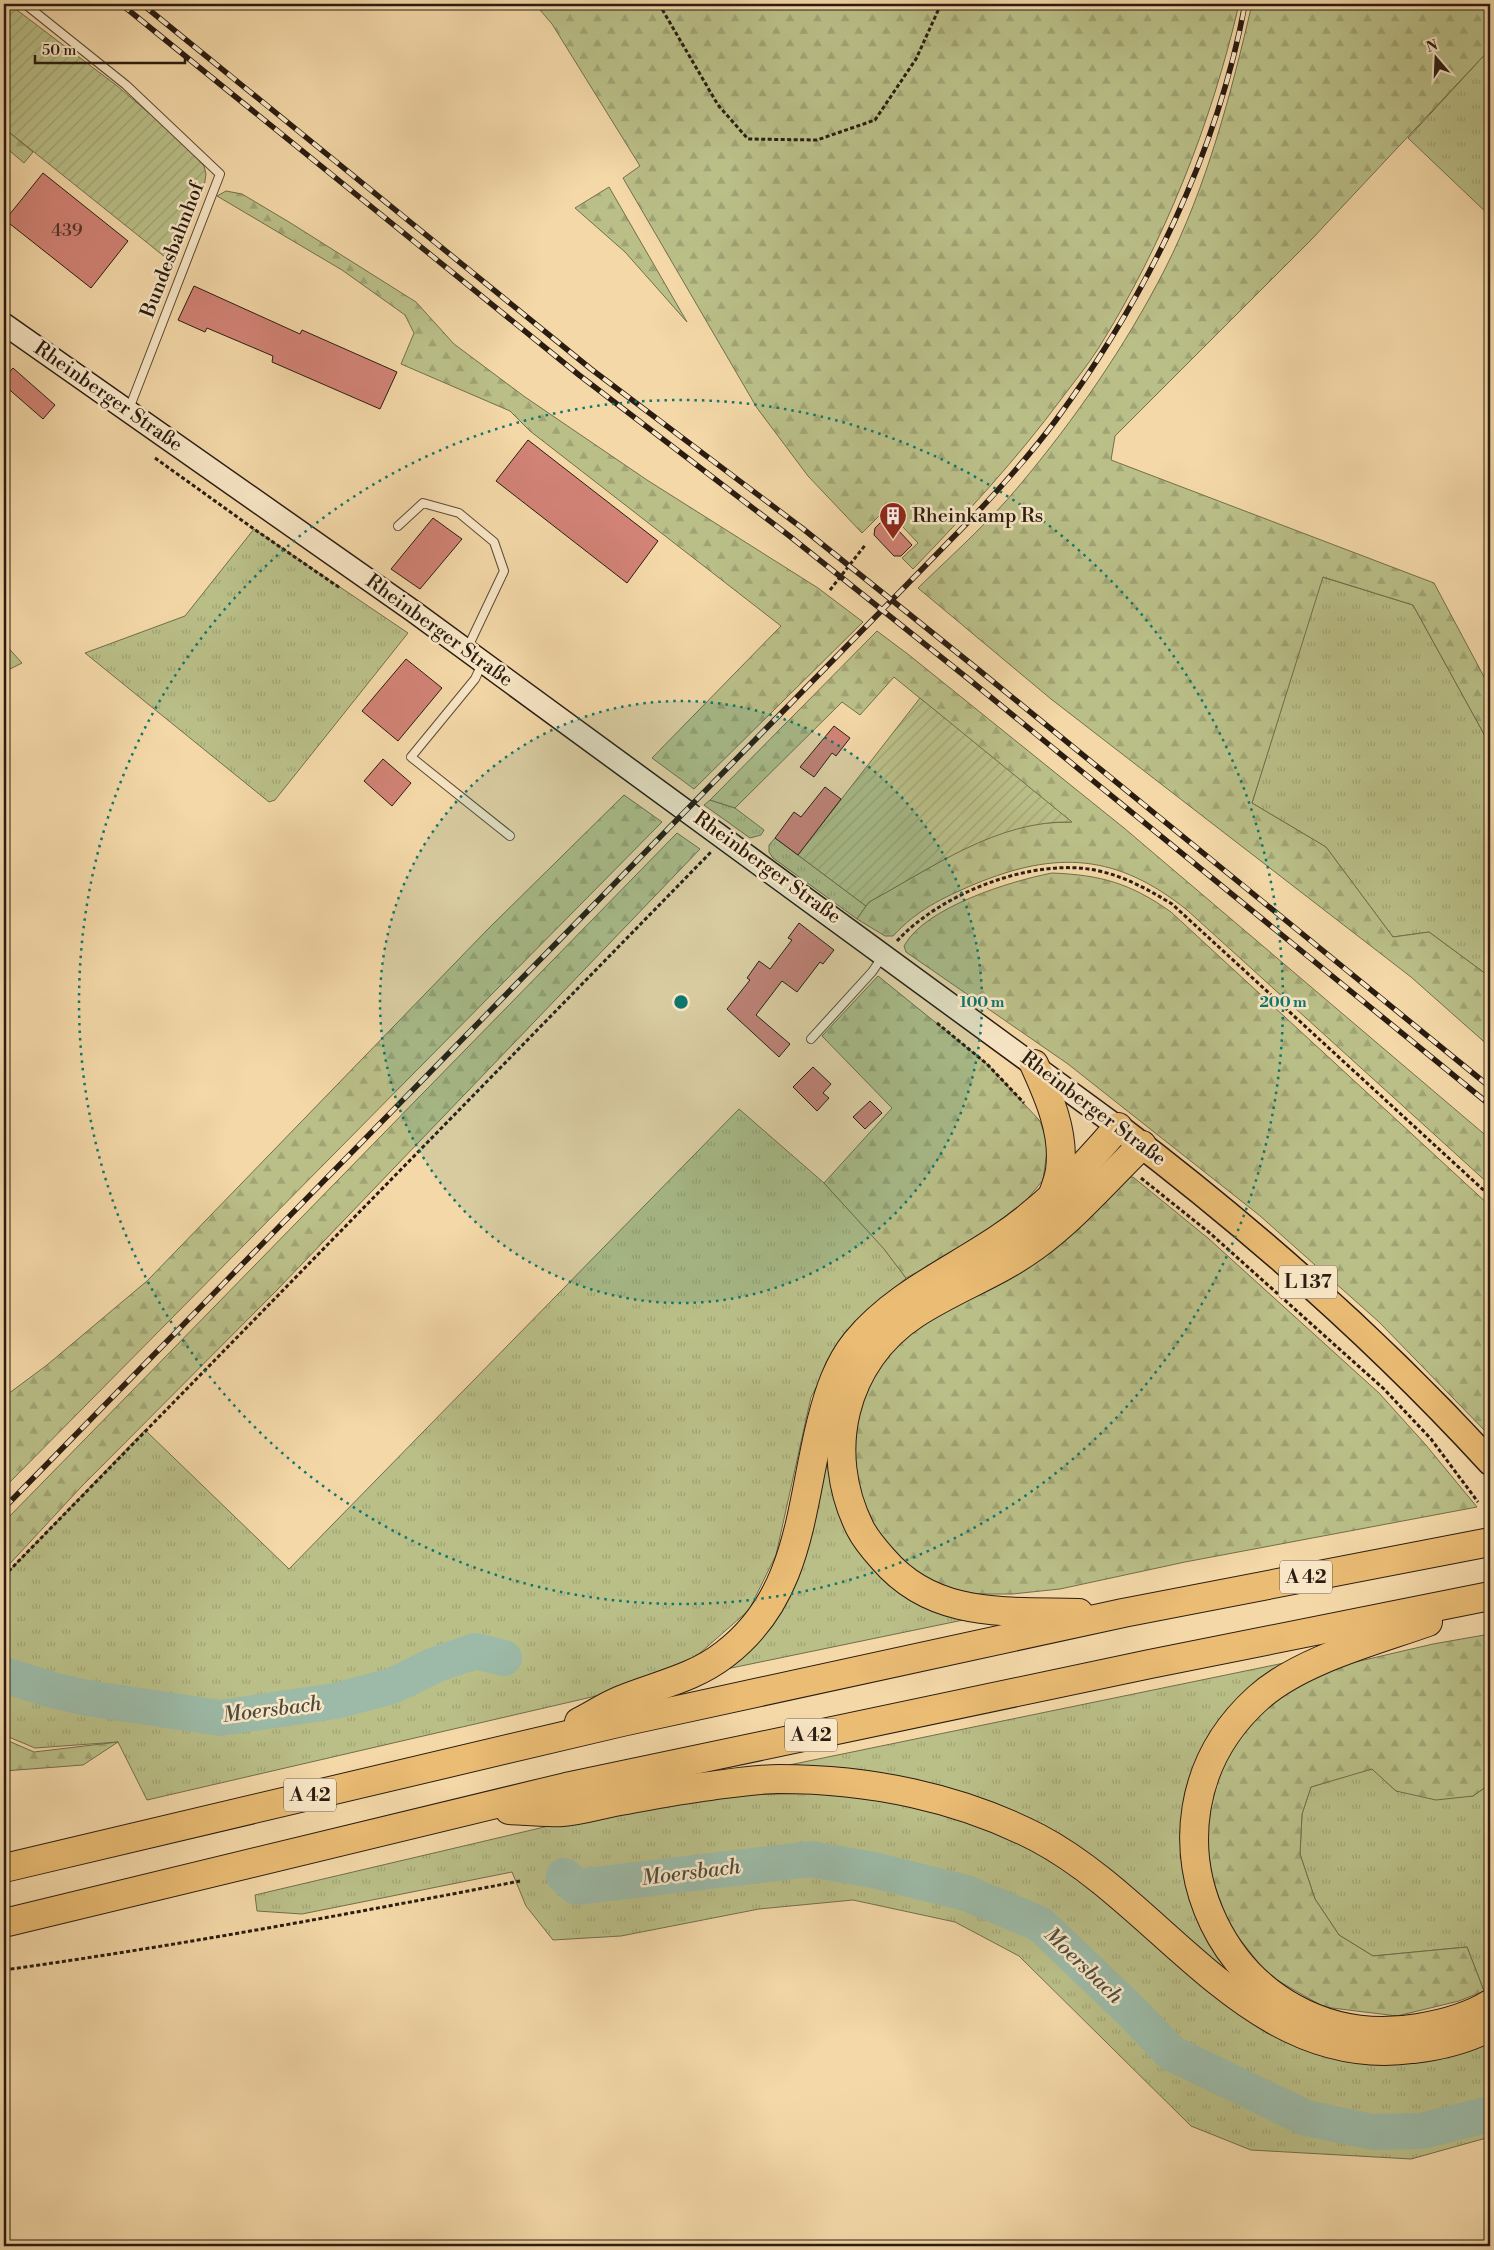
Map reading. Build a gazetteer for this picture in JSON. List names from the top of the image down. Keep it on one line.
{"streets":{"highway":["A 42"],"main road":["Rheinberger Straße","L 137"],"lane":["Bundesbahnhof"]},"crossings":[["Bundesbahnhof","Rheinberger Straße"]],"water":["Moersbach"],"places":{"building":["Rheinkamp Rs"]},"house_numbers":["439"],"scale_bar":"50 m","north":"top","rings":["100 m","200 m"]}
